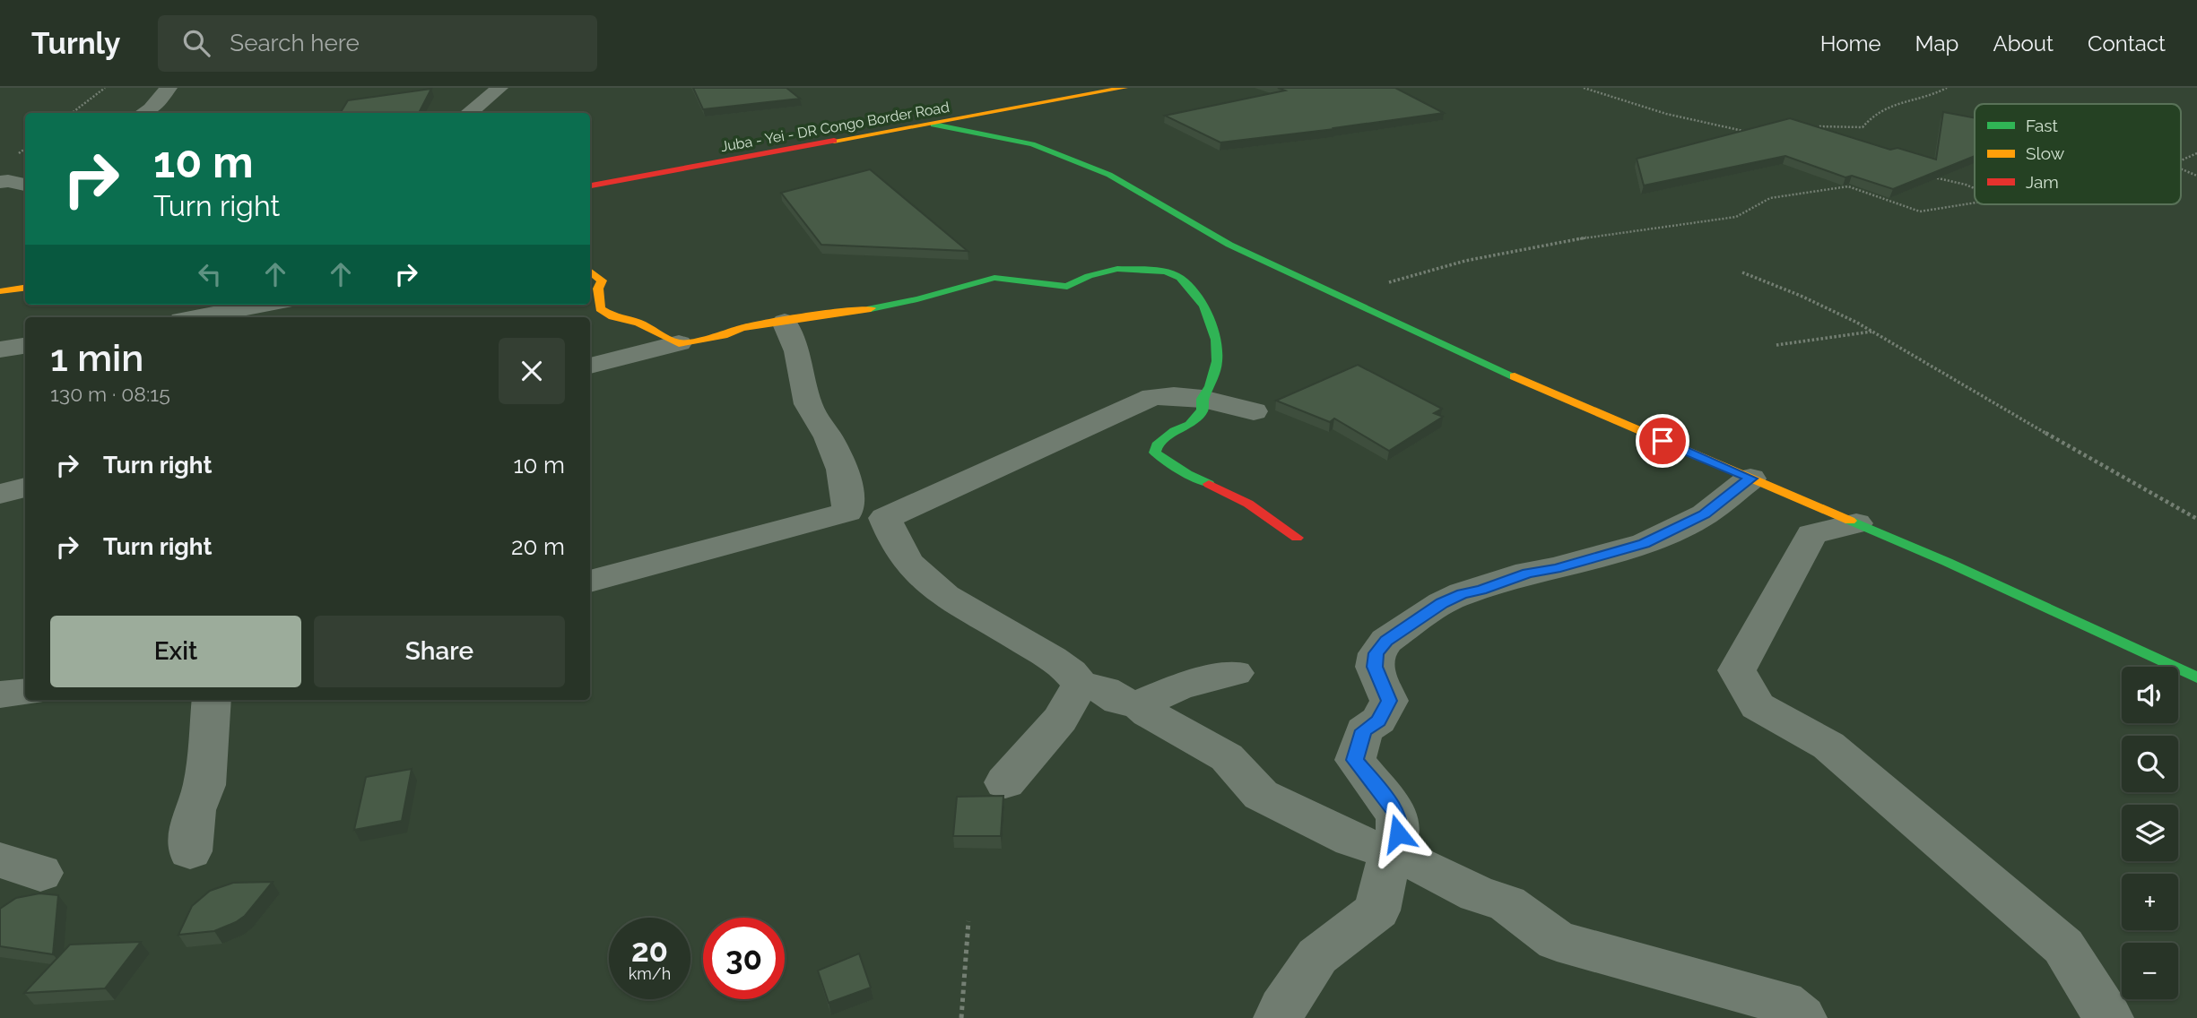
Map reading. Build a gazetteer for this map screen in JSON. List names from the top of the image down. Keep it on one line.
{"streets":{"street":["Juba - Yei - DR Congo Border Road"]},"legend":["Fast","Slow","Jam"],"page":{"header":"Turnly","search":"Search here","nav":["Home","Map","About","Contact"],"turn":["10 m","Turn right"],"heading":["1 min","130 m · 08:15"],"list":[{"name":"Turn right","value":"10 m"},{"name":"Turn right","value":"20 m"}],"buttons":["Exit","Share"],"map_buttons":["+","−"],"speed":"20 km/h","limit":"30"}}
